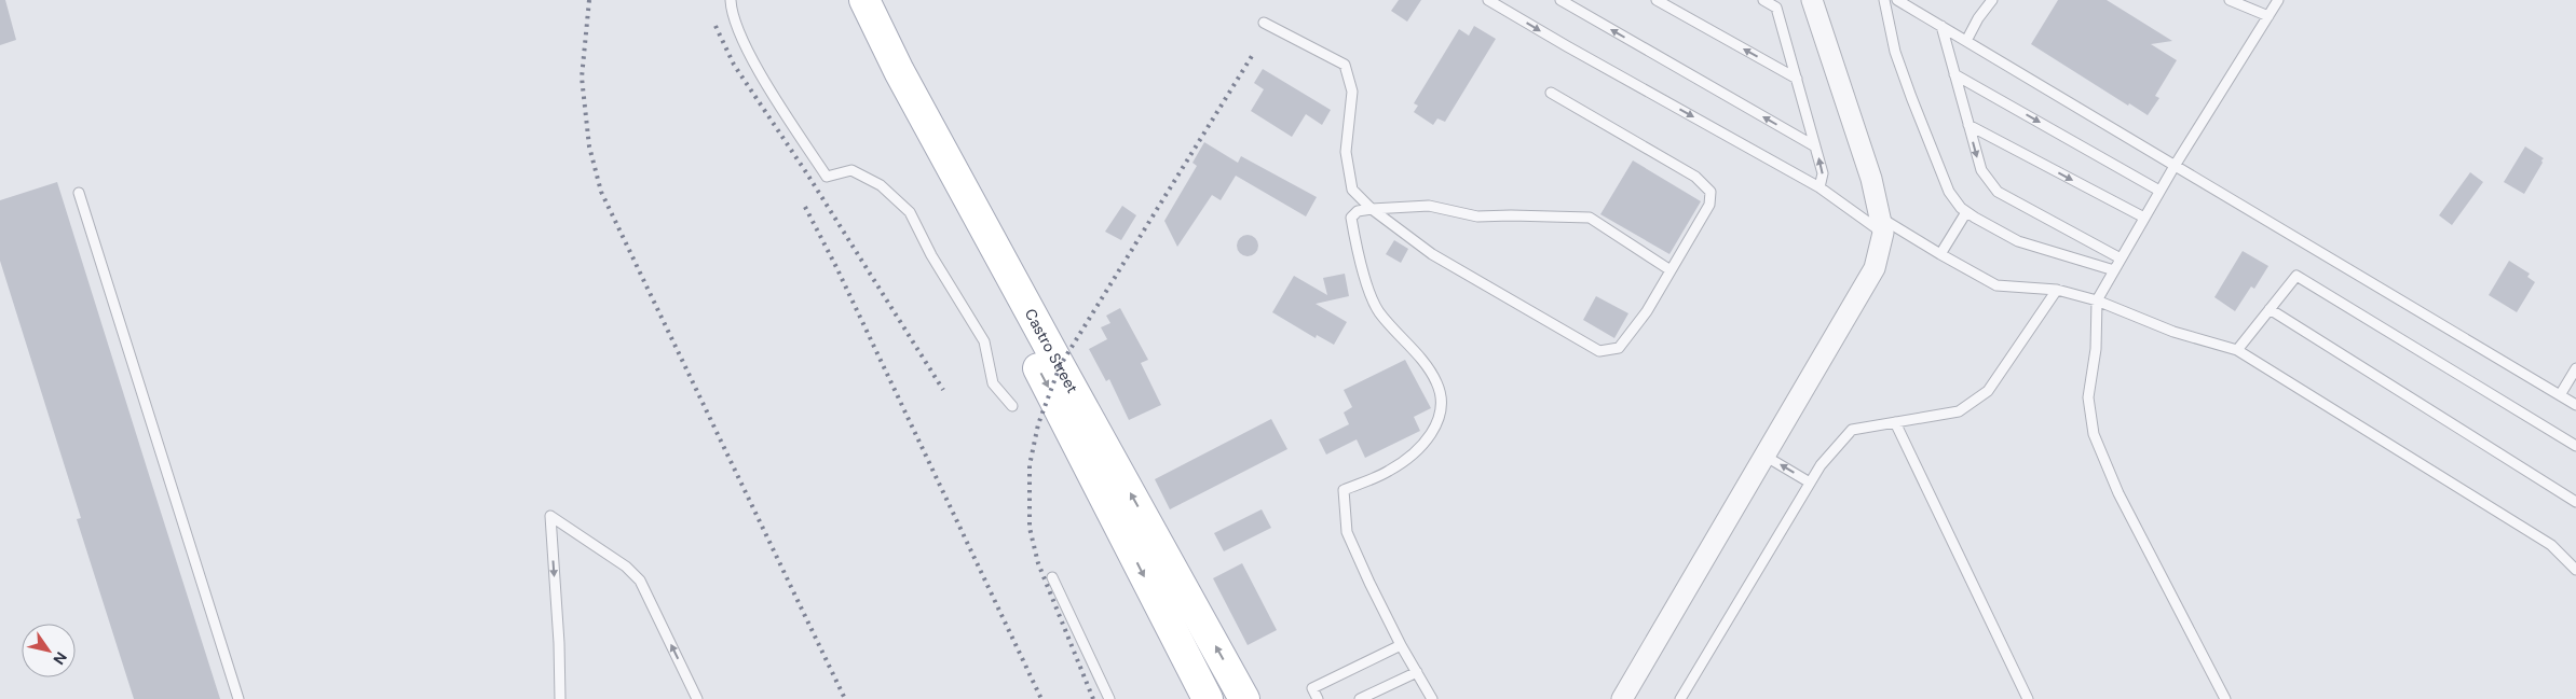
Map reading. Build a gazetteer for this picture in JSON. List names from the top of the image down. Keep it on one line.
{"streets":{"main road":["Castro Street"]},"north":"bottom right"}
